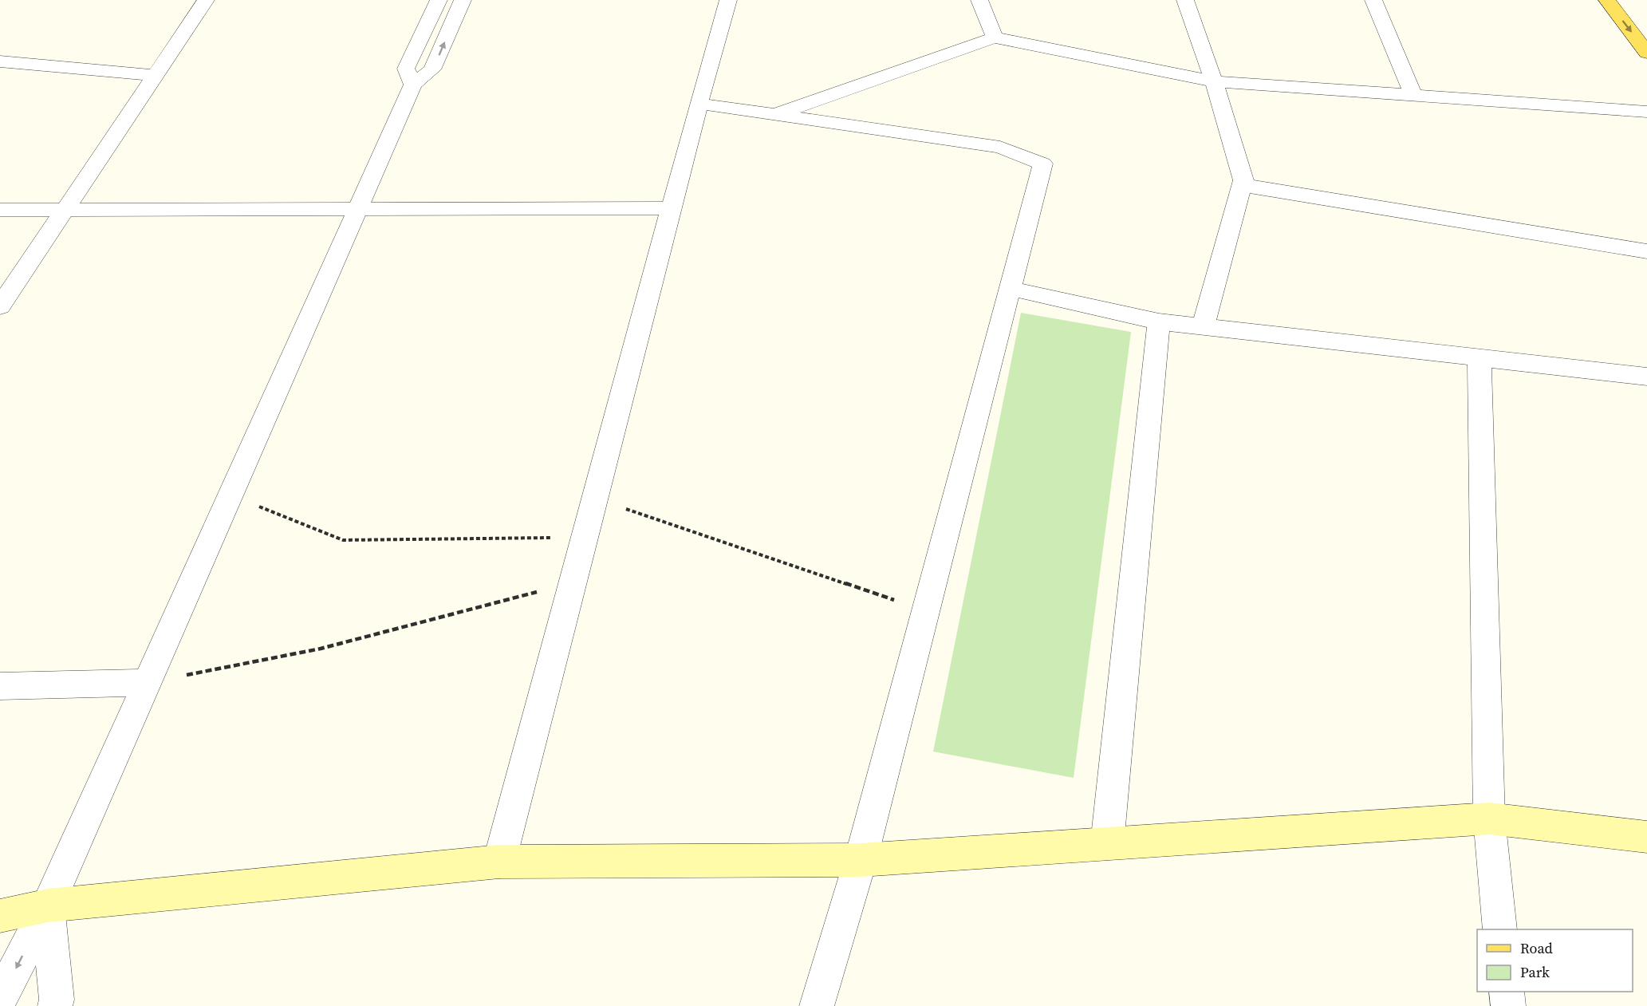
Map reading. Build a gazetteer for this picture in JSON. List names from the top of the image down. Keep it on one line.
{"legend":["Road","Park"]}
